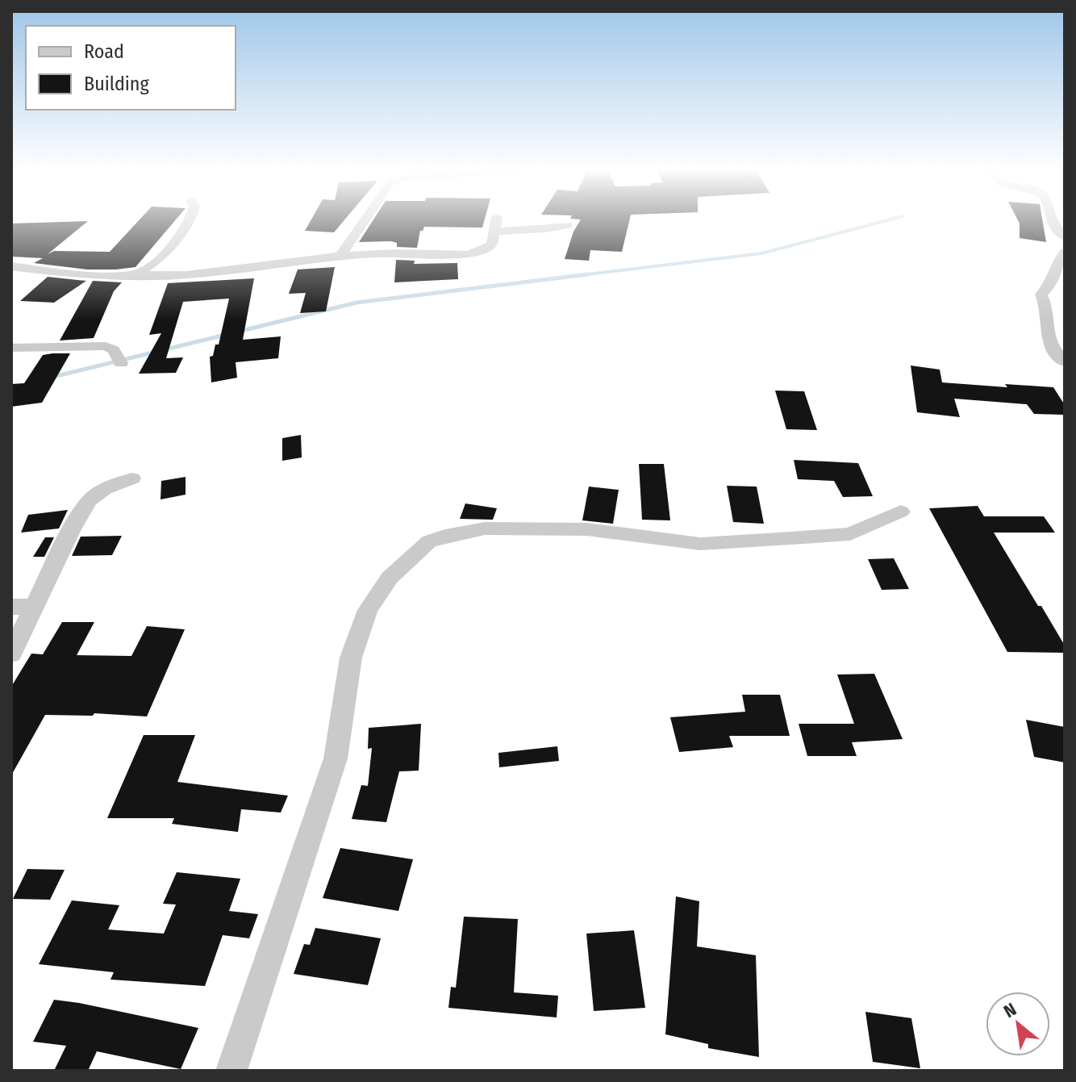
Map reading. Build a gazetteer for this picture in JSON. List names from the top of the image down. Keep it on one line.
{"legend":["Road","Building"],"north":"top left"}
